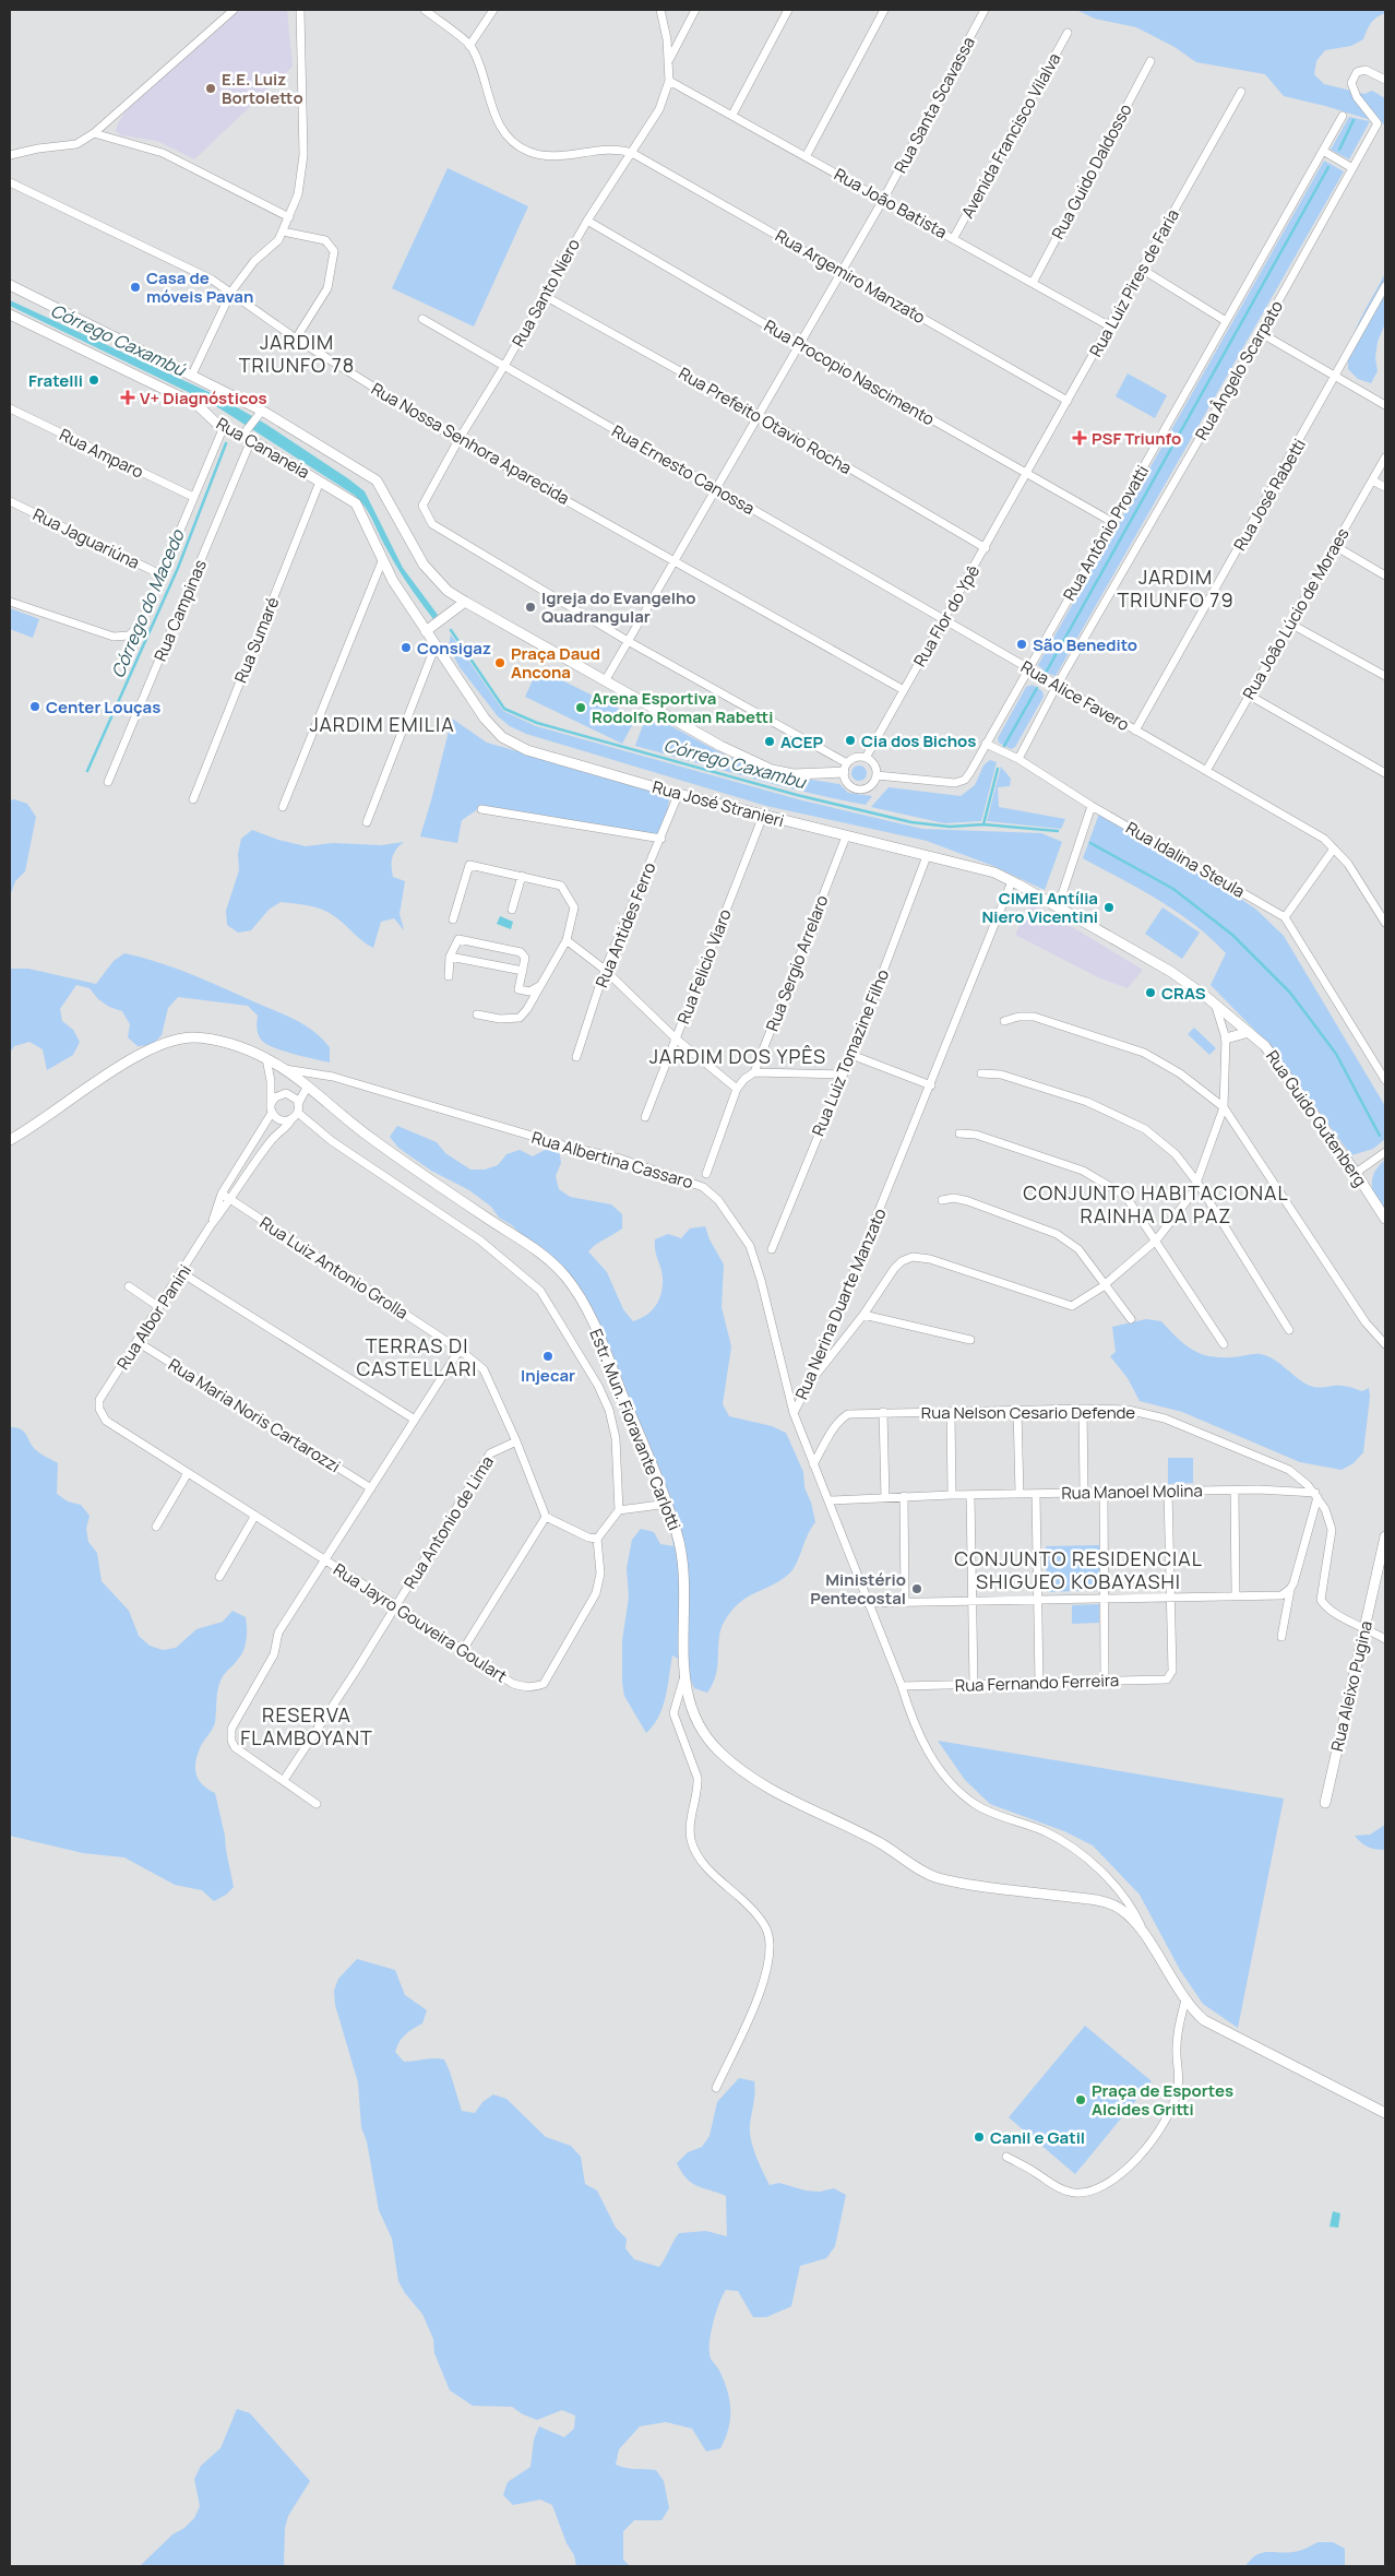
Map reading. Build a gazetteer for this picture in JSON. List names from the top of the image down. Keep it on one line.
{"streets":{"street":["Rua Santa Scavassa","Avenida Francisco Vilalva","Rua Guido Daldosso","Rua João Batista","Rua Argemiro Manzato","Rua Luiz Pires de Faria","Rua Santo Niero","Rua Ângelo Scarpato","Rua Procopio Nascimento","Rua Prefeito Otavio Rocha","Rua Nossa Senhora Aparecida","Rua Cananeia","Rua Amparo","Rua Ernesto Canossa","Rua José Rabetti","Rua Antônio Provatti","Rua Jaguariúna","Rua Campinas","Rua João Lúcio de Moraes","Rua Flor do Ypê","Rua Sumaré","Rua Alice Favero","Rua José Stranieri","Rua Idalina Steula","Rua Antides Ferro","Rua Sergio Arrelaro","Rua Felicio Viaro","Rua Luiz Tomazine Filho","Rua Guido Gutenberg","Rua Albertina Cassaro","Rua Luiz Antonio Grolla","Rua Nerina Duarte Manzato","Rua Albor Panini","Rua Nelson Cesario Defende","Rua Maria Noris Cartarozzi","Estr. Mun. Fioravante Carlotti","Rua Manoel Molina","Rua Antonio de Lima","Rua Jayro Gouveira Goulart","Rua Fernando Ferreira","Rua Aleixo Pugina"]},"crossings":[["Rua Santa Scavassa","Rua João Batista"],["Rua Santa Scavassa","Rua Argemiro Manzato"],["Rua Santa Scavassa","Rua Santo Niero"],["Rua Santa Scavassa","Rua Procopio Nascimento"],["Rua Santa Scavassa","Rua Prefeito Otavio Rocha"],["Rua Santa Scavassa","Rua Nossa Senhora Aparecida"],["Rua Santa Scavassa","Rua Ernesto Canossa"],["Avenida Francisco Vilalva","Rua João Batista"],["Rua Guido Daldosso","Rua João Batista"],["Rua João Batista","Rua Luiz Pires de Faria"],["Rua João Batista","Rua Santo Niero"],["Rua Argemiro Manzato","Rua Luiz Pires de Faria"],["Rua Argemiro Manzato","Rua Santo Niero"],["Rua Luiz Pires de Faria","Rua Procopio Nascimento"],["Rua Luiz Pires de Faria","Rua Flor do Ypê"],["Rua Santo Niero","Rua Procopio Nascimento"],["Rua Santo Niero","Rua Prefeito Otavio Rocha"],["Rua Santo Niero","Rua Nossa Senhora Aparecida"],["Rua Santo Niero","Rua Ernesto Canossa"],["Rua Ângelo Scarpato","Rua Alice Favero"],["Rua Ângelo Scarpato","Rua Idalina Steula"],["Rua Procopio Nascimento","Rua Antônio Provatti"],["Rua Procopio Nascimento","Rua Flor do Ypê"],["Rua Prefeito Otavio Rocha","Rua Flor do Ypê"],["Rua Nossa Senhora Aparecida","Rua Flor do Ypê"],["Rua Cananeia","Rua Campinas"],["Rua Cananeia","Rua Sumaré"],["Rua Cananeia","Rua José Stranieri"],["Rua Ernesto Canossa","Rua Flor do Ypê"],["Rua Ernesto Canossa","Rua Alice Favero"],["Rua José Rabetti","Rua Alice Favero"],["Rua Antônio Provatti","Rua Flor do Ypê"],["Rua Antônio Provatti","Rua Alice Favero"],["Rua Antônio Provatti","Rua Idalina Steula"],["Rua João Lúcio de Moraes","Rua Alice Favero"],["Rua Flor do Ypê","Rua Alice Favero"],["Rua José Stranieri","Rua Antides Ferro"],["Rua José Stranieri","Rua Sergio Arrelaro"],["Rua José Stranieri","Rua Felicio Viaro"],["Rua José Stranieri","Rua Luiz Tomazine Filho"],["Rua José Stranieri","Rua Guido Gutenberg"],["Rua José Stranieri","Rua Nerina Duarte Manzato"],["Rua Albertina Cassaro","Rua Nerina Duarte Manzato"],["Rua Albertina Cassaro","Estr. Mun. Fioravante Carlotti"],["Rua Luiz Antonio Grolla","Rua Antonio de Lima"],["Rua Nerina Duarte Manzato","Rua Nelson Cesario Defende"],["Rua Nerina Duarte Manzato","Estr. Mun. Fioravante Carlotti"],["Rua Nerina Duarte Manzato","Rua Manoel Molina"],["Rua Nerina Duarte Manzato","Rua Fernando Ferreira"],["Rua Albor Panini","Rua Maria Noris Cartarozzi"],["Rua Albor Panini","Rua Jayro Gouveira Goulart"],["Rua Nelson Cesario Defende","Rua Manoel Molina"],["Rua Antonio de Lima","Rua Jayro Gouveira Goulart"]],"districts":["JARDIM TRIUNFO 78","JARDIM TRIUNFO 79","JARDIM EMILIA","JARDIM DOS YPÊS","CONJUNTO HABITACIONAL RAINHA DA PAZ","TERRAS DI CASTELLARI","CONJUNTO RESIDENCIAL SHIGUEO KOBAYASHI","RESERVA FLAMBOYANT"],"water":["Córrego Caxambú","Córrego do Macedo","Córrego Caxambu"],"places":{"other":["E.E. Luiz Bortoletto","Casa de móveis Pavan","Fratelli","Igreja do Evangelho Quadrangular","São Benedito","Consigaz","Praça Daud Ancona","Center Louças","Arena Esportiva Rodolfo Roman Rabetti","Cia dos Bichos","ACEP","CIMEI Antília Niero Vicentini","CRAS","Injecar","Ministério Pentecostal","Praça de Esportes Alcides Gritti","Canil e Gatil"],"health":["V+ Diagnósticos","PSF Triunfo"]}}
